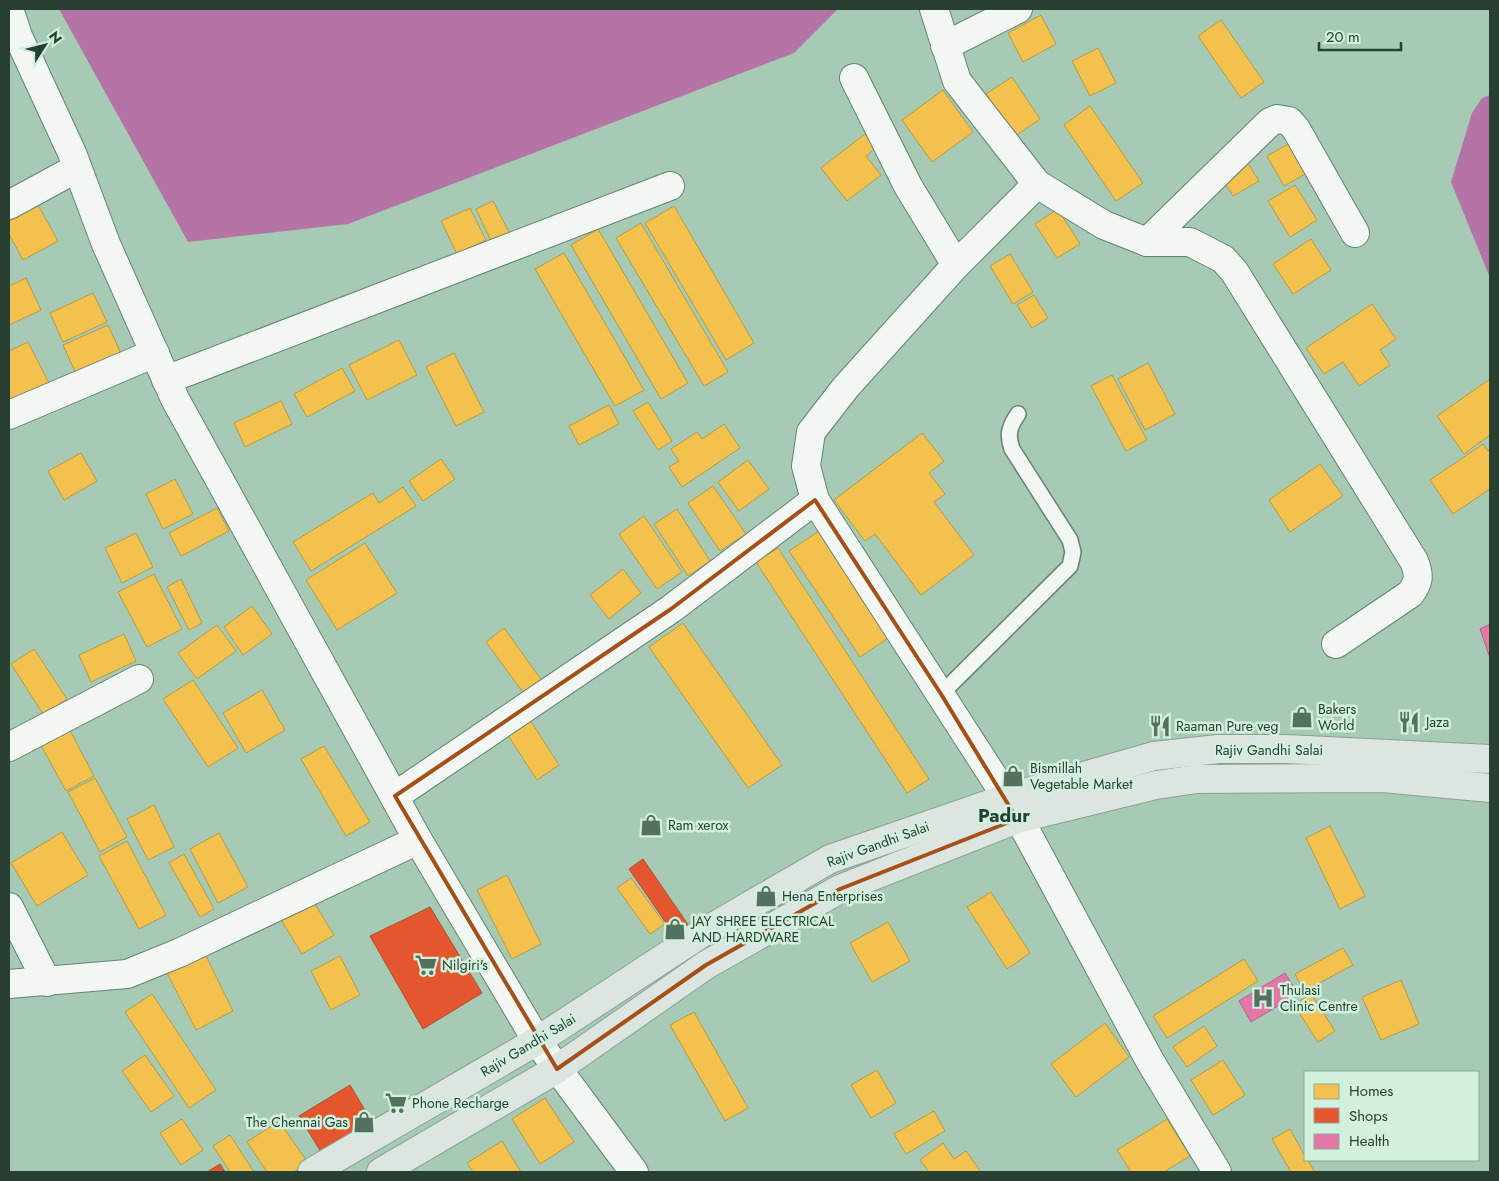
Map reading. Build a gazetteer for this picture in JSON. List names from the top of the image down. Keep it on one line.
{"streets":{"main road":["Rajiv Gandhi Salai"]},"districts":["Padur"],"places":{"shop":["Bakers World","Bismillah Vegetable Market","Ram xerox","Hena Enterprises","JAY SHREE ELECTRICAL AND HARDWARE","The Chennai Gas"],"restaurant":["Jaza","Raaman Pure veg"],"supermarket":["Nilgiri's","Phone Recharge"],"hospital":["Thulasi Clinic Centre"]},"legend":["Homes","Shops","Health"],"scale_bar":"20 m","north":"top right"}
